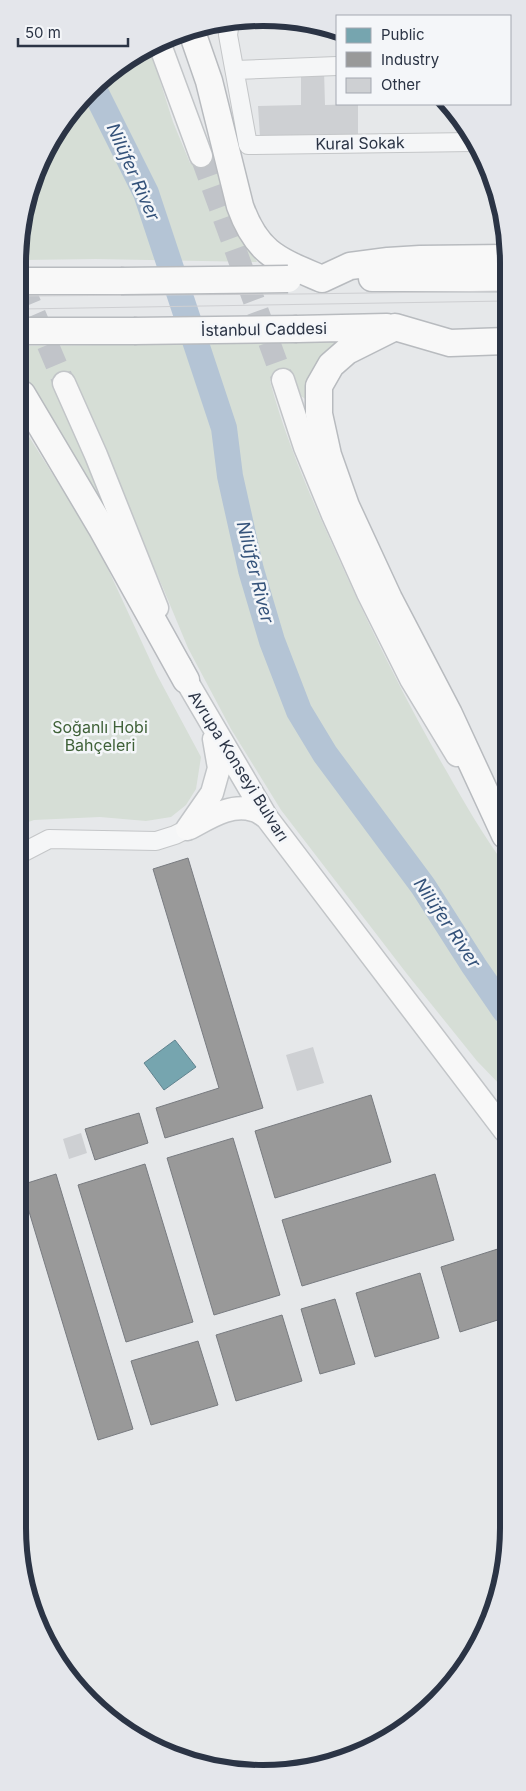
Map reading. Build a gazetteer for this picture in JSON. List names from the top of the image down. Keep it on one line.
{"streets":{"highway":["İstanbul Caddesi"],"main road":["Avrupa Konseyi Bulvarı"],"street":["Kural Sokak"]},"water":["Nilüfer River"],"parks":["Soğanlı Hobi Bahçeleri"],"legend":["Public","Industry","Other"],"scale_bar":"50 m"}
